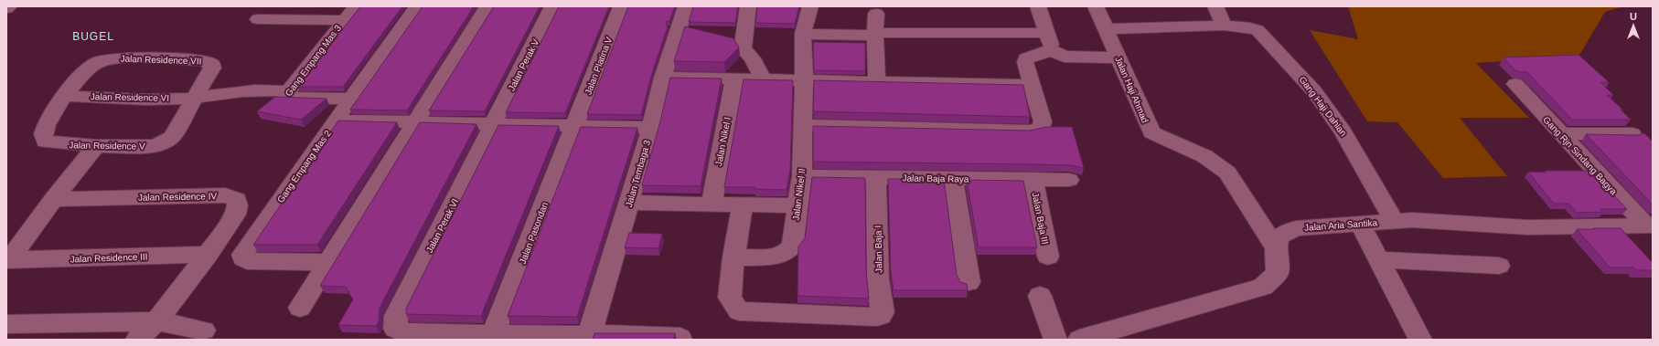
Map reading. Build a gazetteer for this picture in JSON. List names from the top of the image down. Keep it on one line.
{"streets":{"street":["Jalan Residence VII","Gang Empang Mas 3","Jalan Perak V","Jalan Platina V","Jalan Haji Ahmad","Jalan Residence VI","Gang Haji Dahlan","Jalan Nikel I","Jalan Residence V","Gang Rjn Sindang Bagya","Gang Empang Mas 2","Jalan Tembaga 3","Jalan Baja Raya","Jalan Nikel II","Jalan Residence IV","Jalan Baja III","Jalan Aria Santika","Jalan Perak VI","Jalan Pasondan","Jalan Baja I","Jalan Residence III"]},"crossings":[["Jalan Residence VII","Jalan Residence VI"],["Jalan Residence VII","Jalan Residence V"],["Gang Empang Mas 3","Jalan Residence VI"],["Gang Empang Mas 3","Gang Empang Mas 2"],["Jalan Perak V","Jalan Perak VI"],["Jalan Platina V","Jalan Pasondan"],["Jalan Haji Ahmad","Gang Haji Dahlan"],["Jalan Haji Ahmad","Jalan Aria Santika"],["Jalan Residence VI","Jalan Residence V"],["Gang Haji Dahlan","Jalan Aria Santika"],["Gang Rjn Sindang Bagya","Jalan Aria Santika"],["Jalan Baja Raya","Jalan Nikel II"],["Jalan Baja Raya","Jalan Baja III"],["Jalan Baja Raya","Jalan Baja I"],["Jalan Nikel II","Jalan Baja I"],["Jalan Residence IV","Jalan Residence III"],["Jalan Perak VI","Jalan Pasondan"]],"districts":["BUGEL"],"north":"top"}
